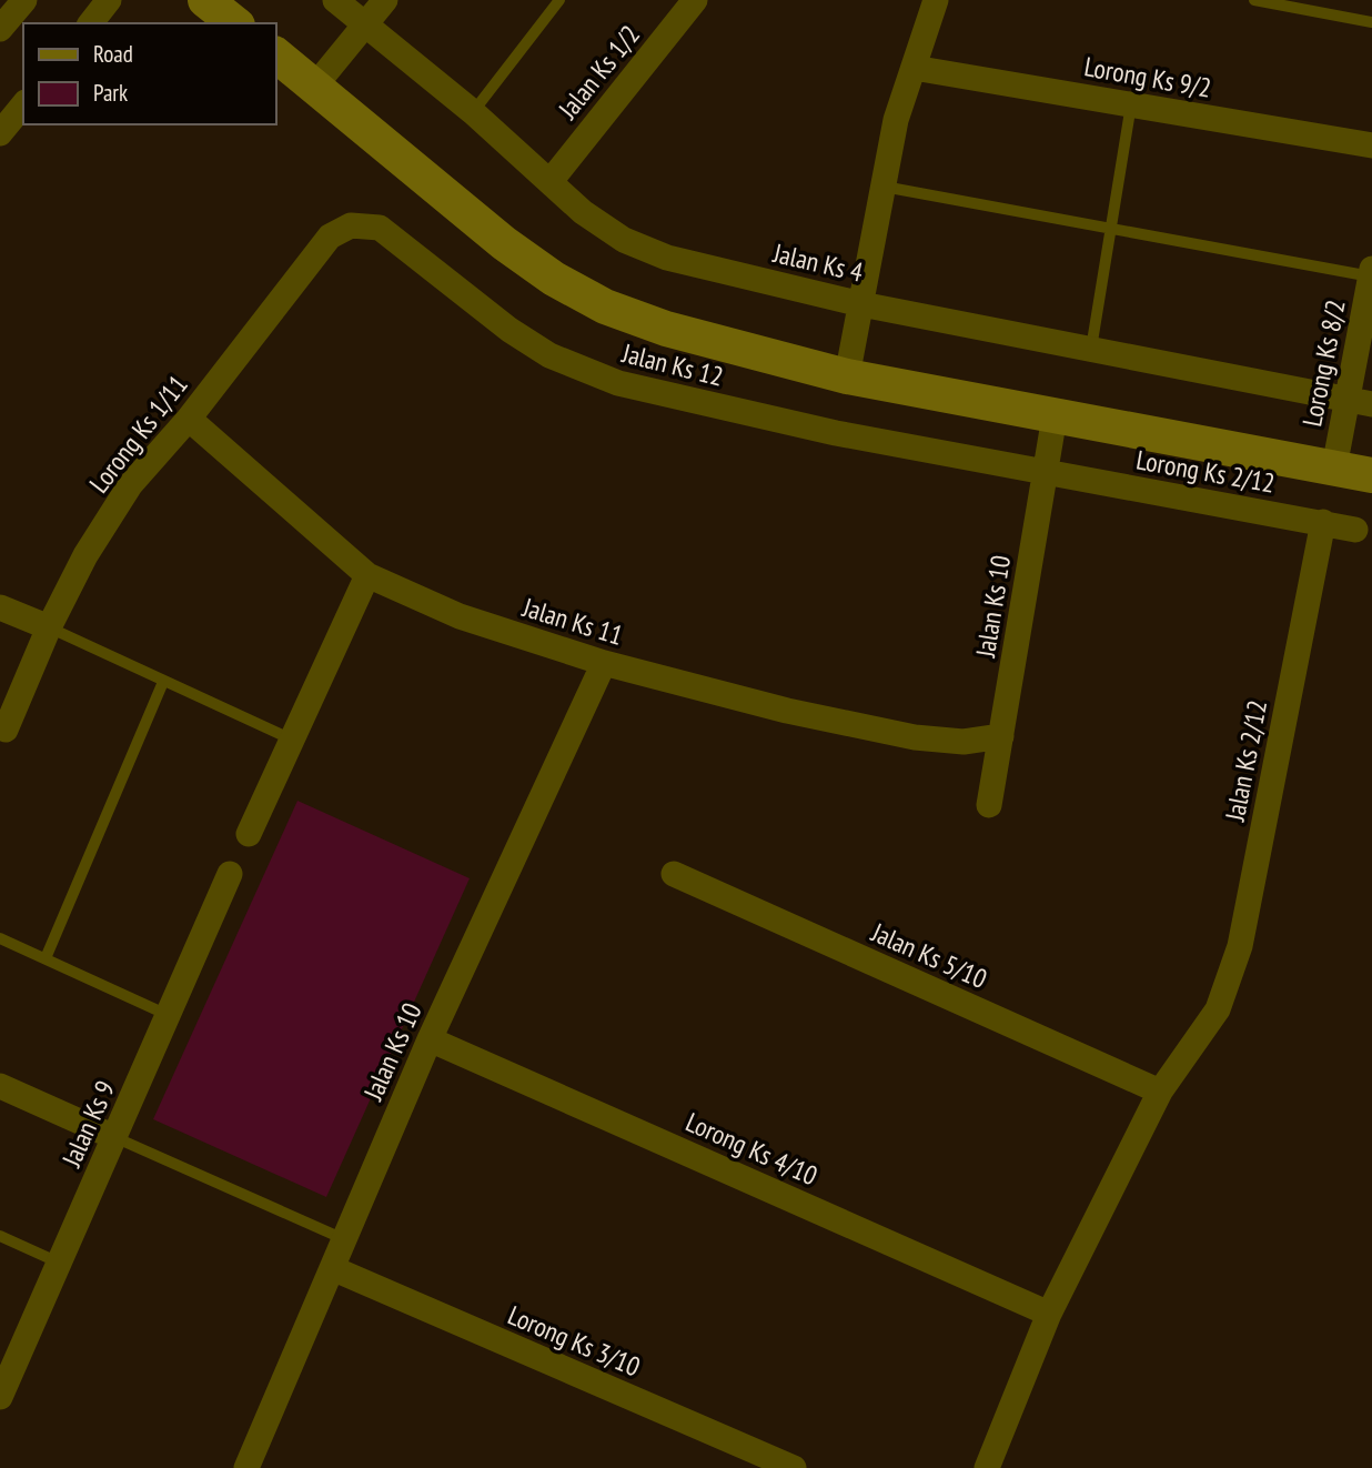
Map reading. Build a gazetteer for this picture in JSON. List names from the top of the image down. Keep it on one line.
{"streets":{"street":["Jalan Ks 1/2","Lorong Ks 9/2","Jalan Ks 4","Lorong Ks 8/2","Jalan Ks 12","Lorong Ks 1/11","Lorong Ks 2/12","Jalan Ks 10","Jalan Ks 11","Jalan Ks 2/12","Jalan Ks 5/10","Jalan Ks 9","Lorong Ks 4/10","Lorong Ks 3/10"]},"crossings":[["Jalan Ks 1/2","Jalan Ks 4"],["Jalan Ks 4","Lorong Ks 8/2"],["Jalan Ks 12","Lorong Ks 1/11"],["Jalan Ks 12","Lorong Ks 2/12"],["Jalan Ks 12","Jalan Ks 10"],["Lorong Ks 1/11","Jalan Ks 11"],["Lorong Ks 2/12","Jalan Ks 10"],["Lorong Ks 2/12","Jalan Ks 2/12"],["Jalan Ks 10","Jalan Ks 11"],["Jalan Ks 10","Lorong Ks 4/10"],["Jalan Ks 10","Lorong Ks 3/10"],["Jalan Ks 2/12","Jalan Ks 5/10"]],"legend":["Road","Park"]}
